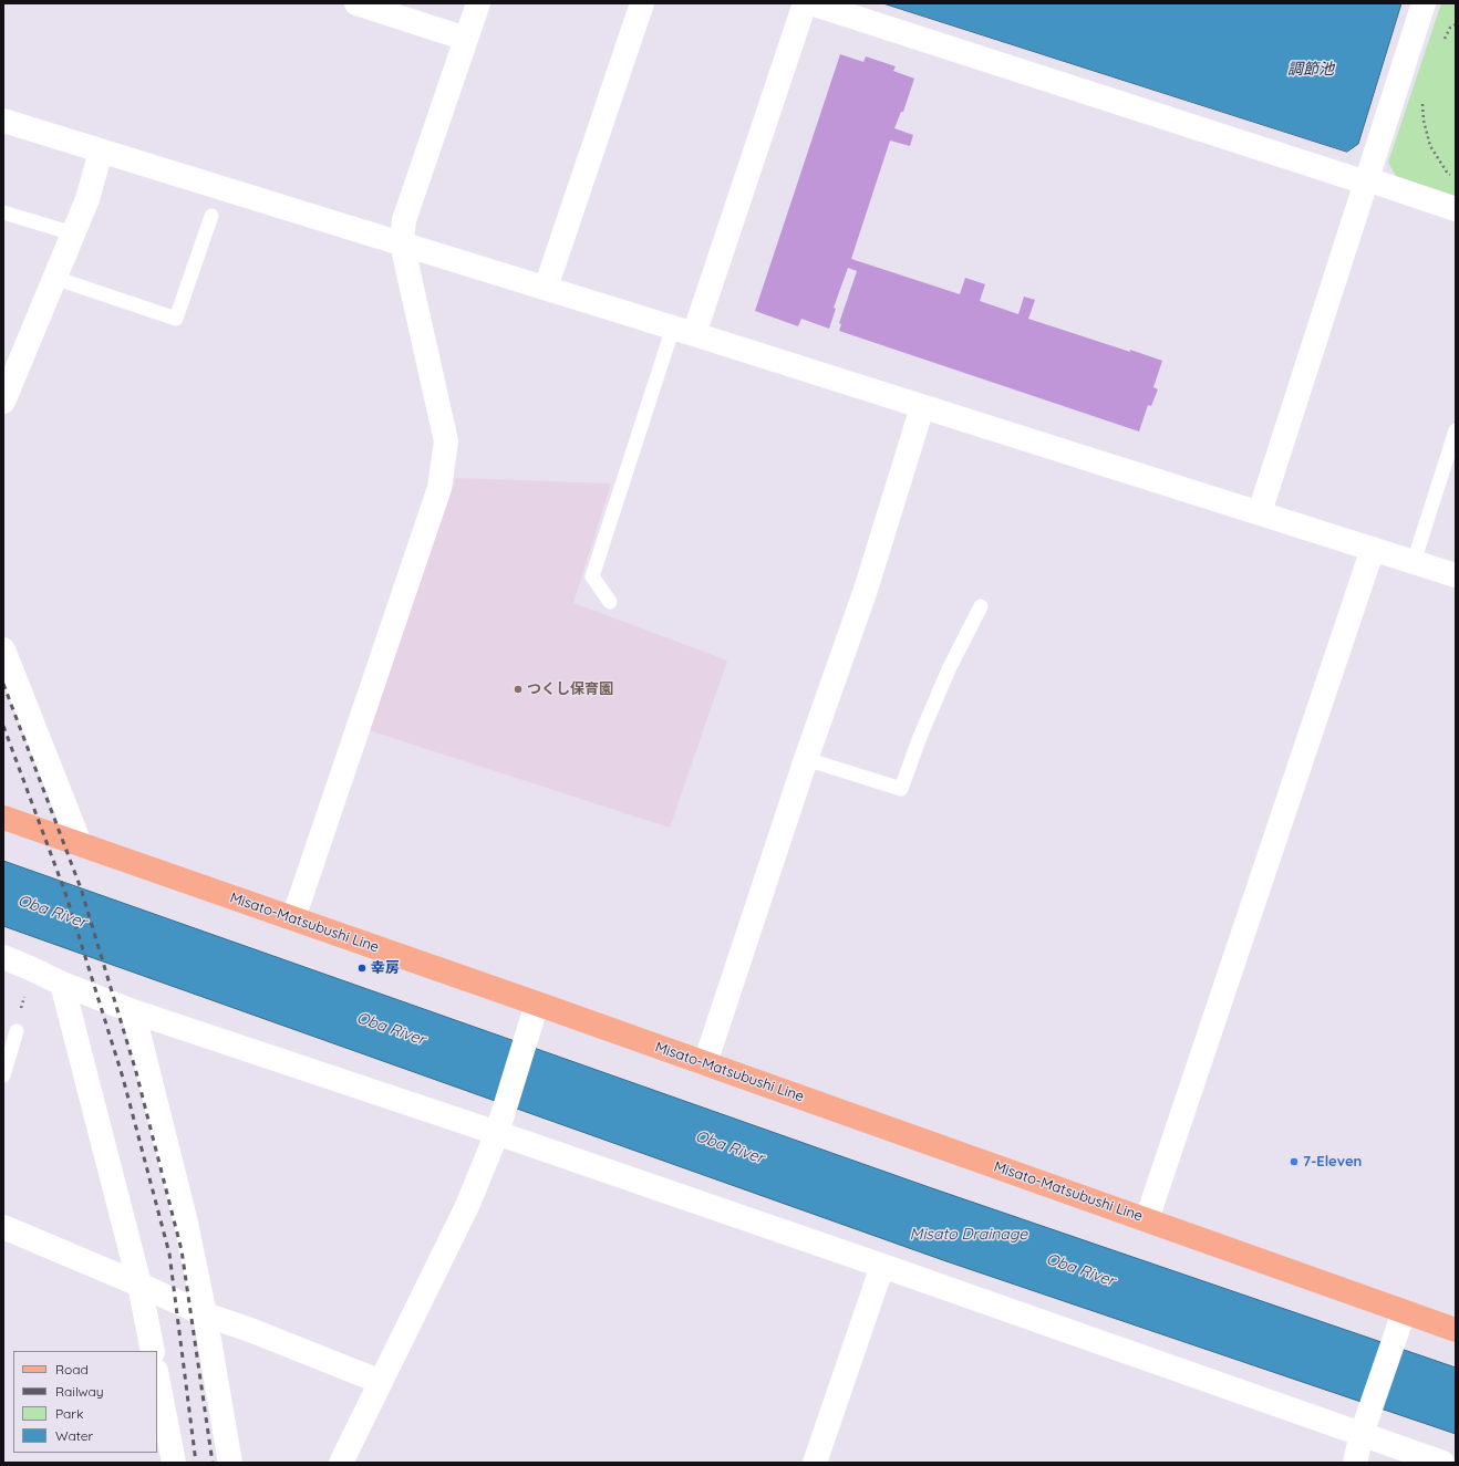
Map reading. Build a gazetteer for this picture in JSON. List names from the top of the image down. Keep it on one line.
{"streets":{"main road":["Misato-Matsubushi Line"]},"water":["調節池","Oba River","Misato Drainage"],"places":["つくし保育園","幸房","7-Eleven"],"legend":["Road","Railway","Park","Water"]}
